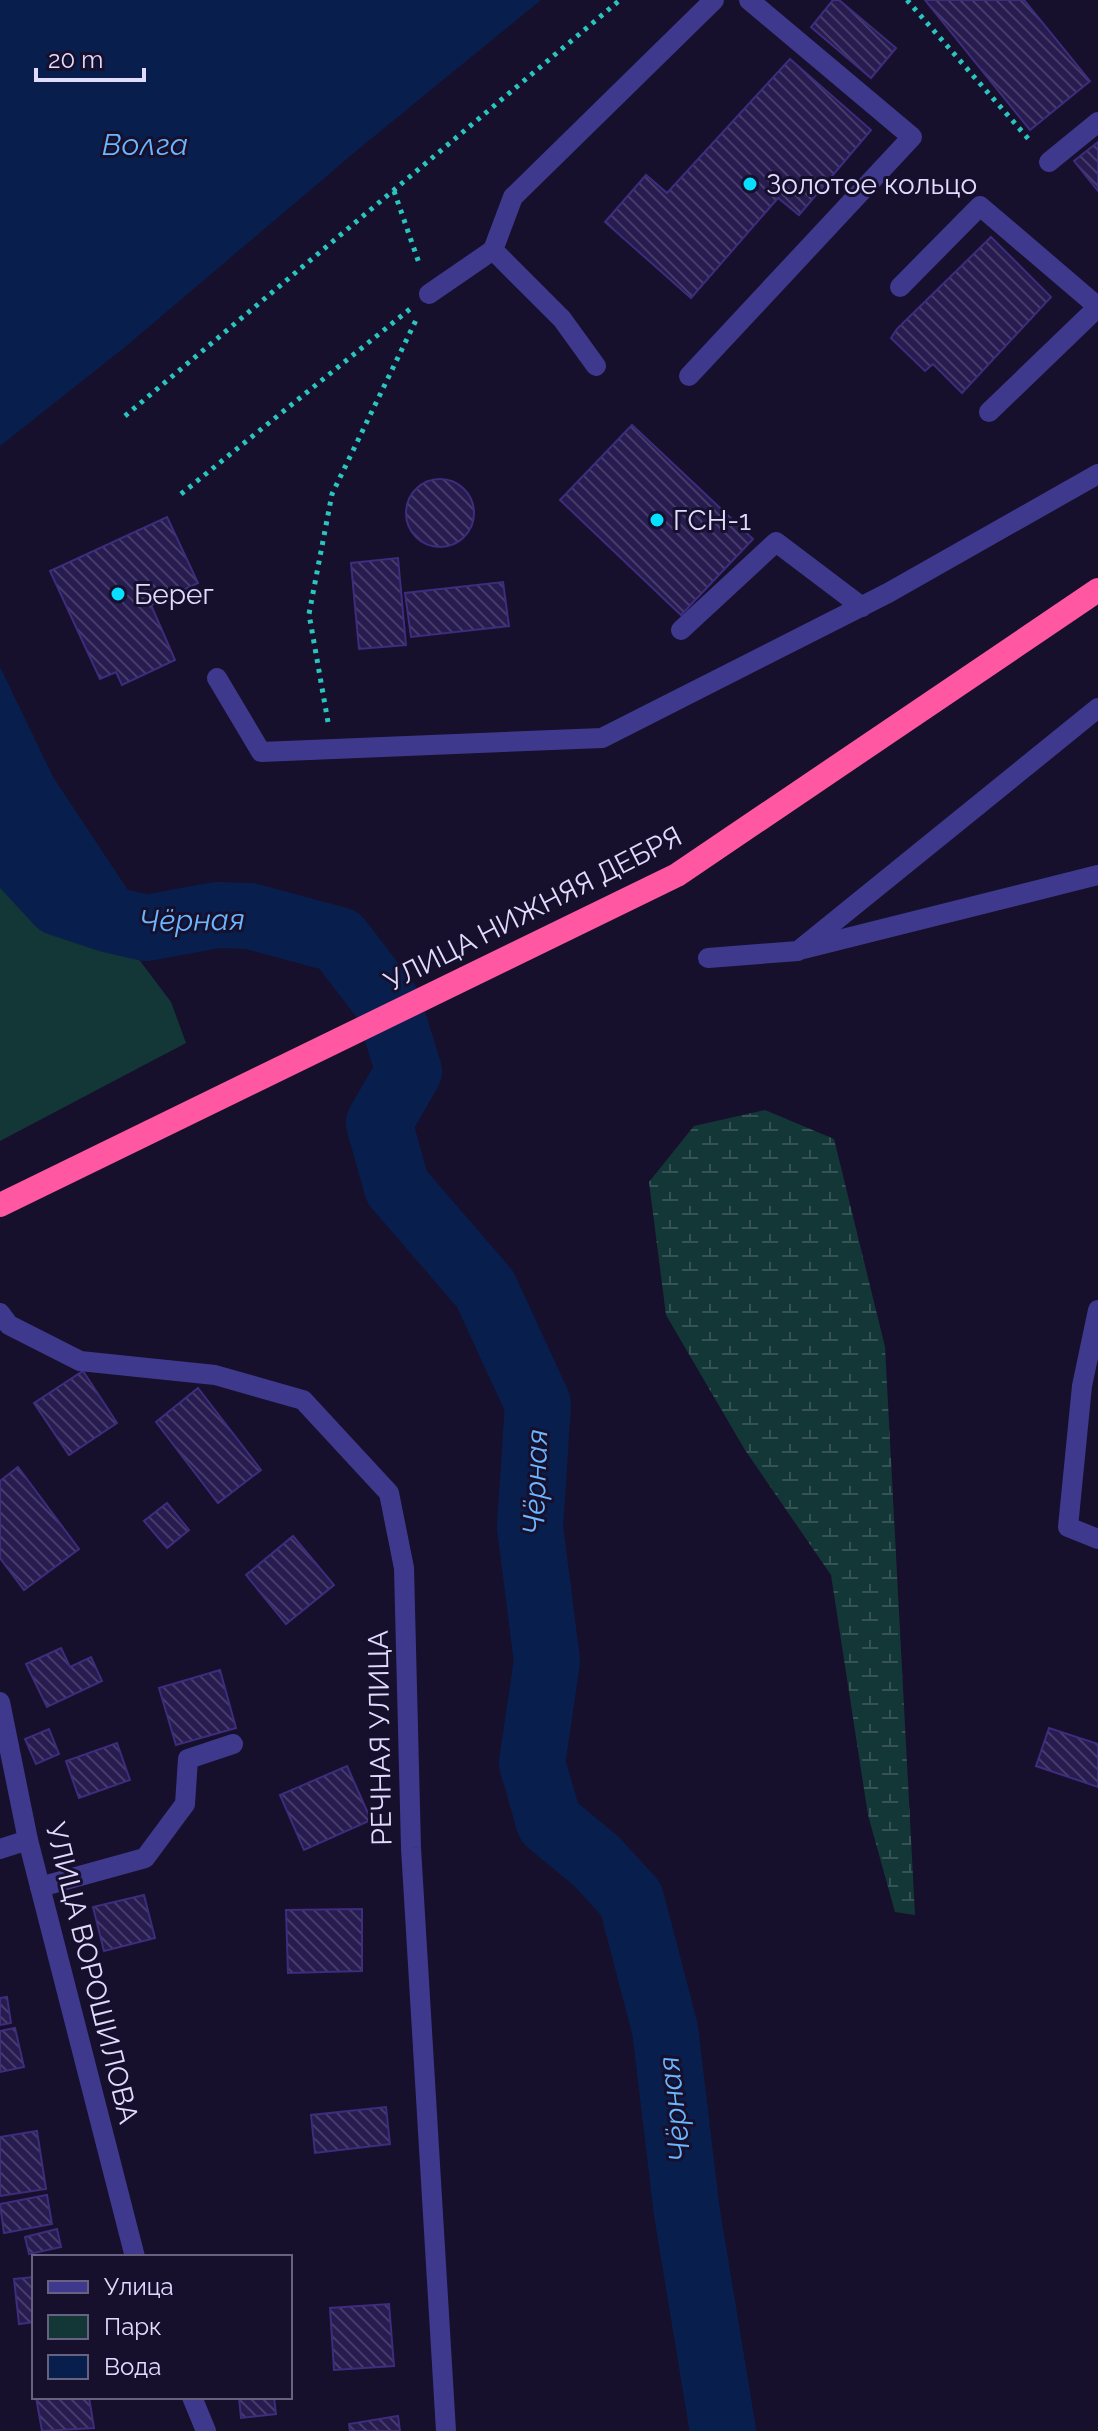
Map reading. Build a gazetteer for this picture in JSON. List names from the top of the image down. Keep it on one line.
{"streets":{"highway":["УЛИЦА НИЖНЯЯ ДЕБРЯ"],"street":["РЕЧНАЯ УЛИЦА","УЛИЦА ВОРОШИЛОВА"]},"water":["Волга","Чёрная"],"places":["Золотое кольцо","ГСН-1","Берег"],"legend":["Улица","Парк","Вода"],"scale_bar":"20 m"}
